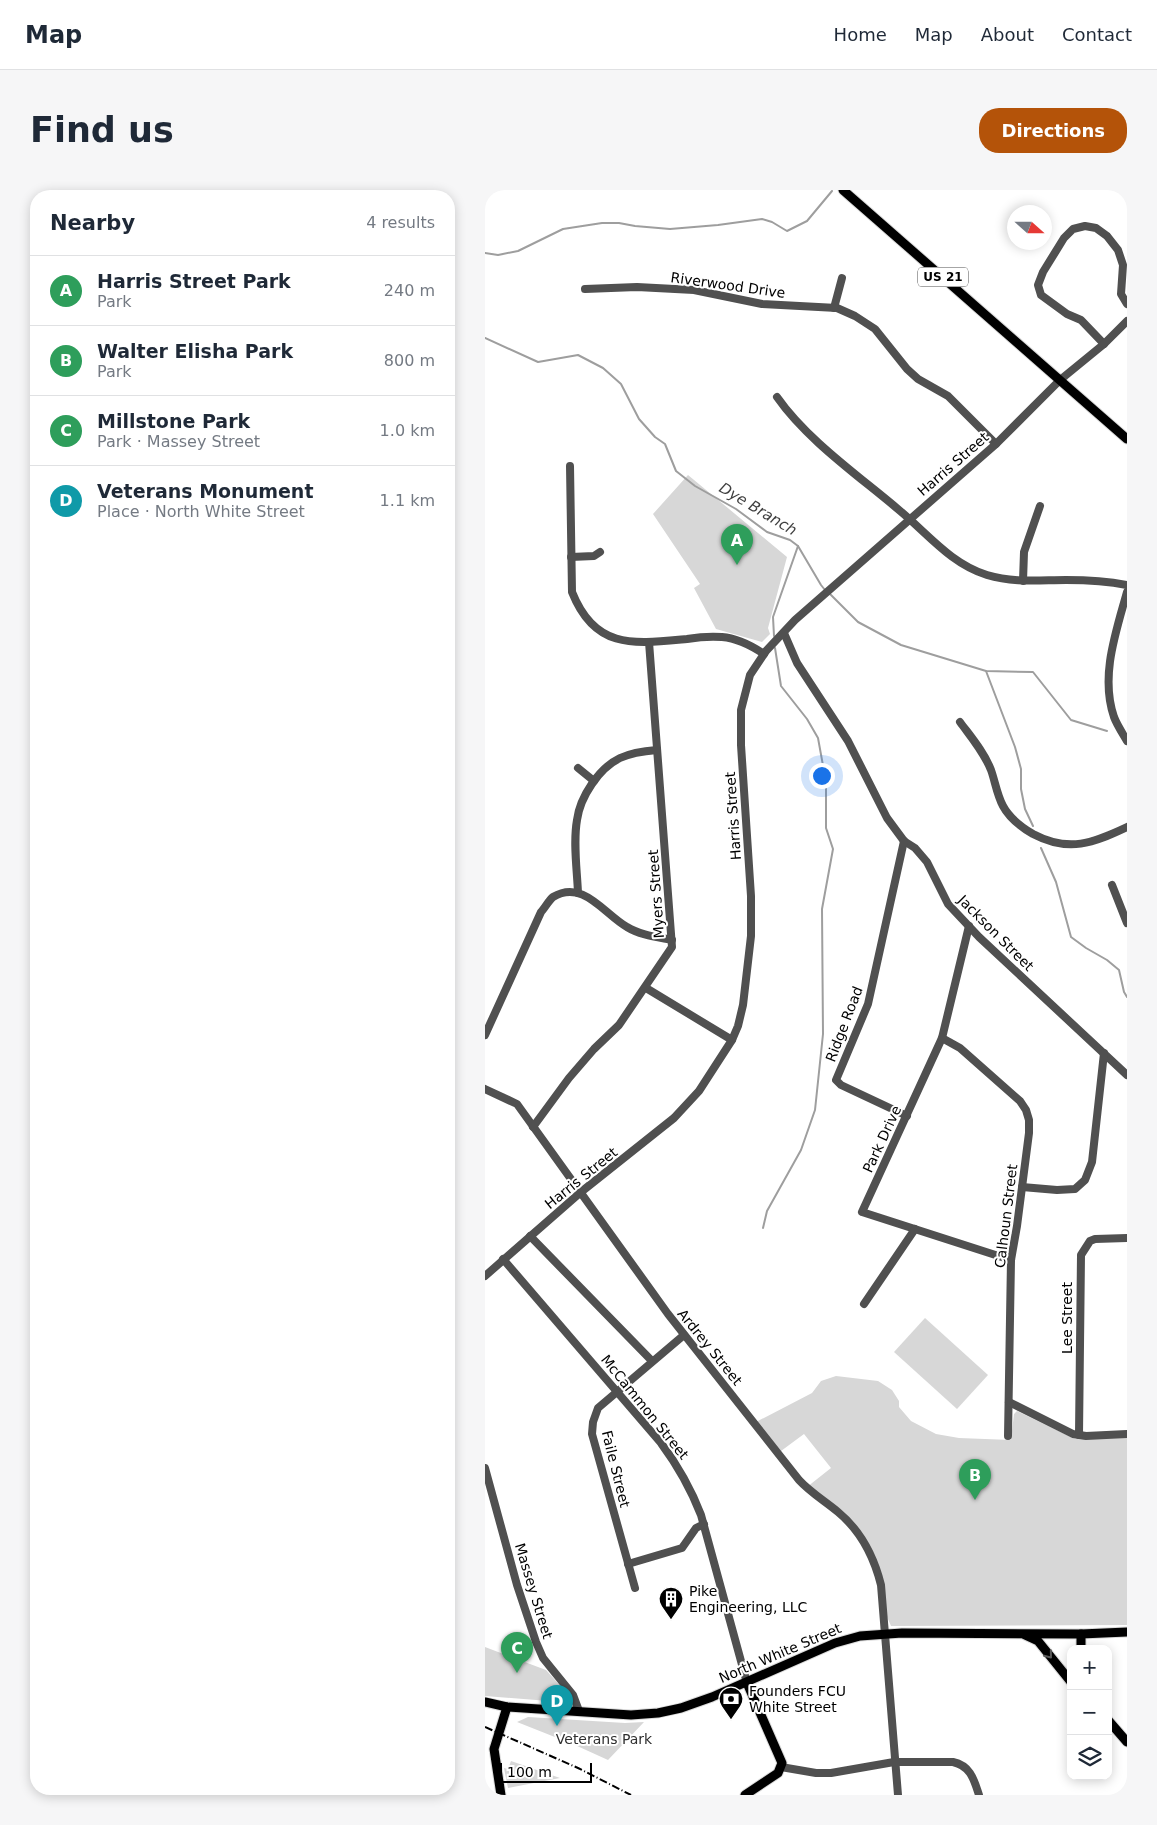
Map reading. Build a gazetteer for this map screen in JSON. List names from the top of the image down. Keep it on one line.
{"streets":{"main road":["US 21","North White Street"],"street":["Riverwood Drive","Harris Street","Myers Street","Jackson Street","Ridge Road","Park Drive","Calhoun Street","Lee Street","Ardrey Street","McCammon Street","Faile Street","Massey Street"]},"crossings":[["US 21","Harris Street"],["Riverwood Drive","Harris Street"],["Harris Street","Jackson Street"],["Harris Street","Ardrey Street"],["Harris Street","McCammon Street"],["Myers Street","Ardrey Street"],["Jackson Street","Ridge Road"],["Jackson Street","Park Drive"],["Ridge Road","Park Drive"],["Park Drive","Calhoun Street"],["Ardrey Street","Faile Street"],["Ardrey Street","North White Street"],["McCammon Street","Faile Street"],["McCammon Street","North White Street"],["Massey Street","North White Street"]],"water":["Dye Branch"],"parks":["Veterans Park"],"places":{"building":["Pike Engineering, LLC"],"bank":["Founders FCU White Street"]},"scale_bar":"100 m","north":"right","page":{"header":"Map","nav":["Home","Map","About","Contact"],"buttons":"Directions","title":"Find us","heading":["Nearby","4 results"],"list":[{"mark":"A","name":"Harris Street Park","note":"Park","value":"240 m"},{"mark":"B","name":"Walter Elisha Park","note":"Park","value":"800 m"},{"mark":"C","name":"Millstone Park","note":"Park · Massey Street","value":"1.0 km"},{"mark":"D","name":"Veterans Monument","note":"Place · North White Street","value":"1.1 km"}],"pins":["A","B","C","D"],"map_buttons":["+","−"],"scale":"100 m"}}
